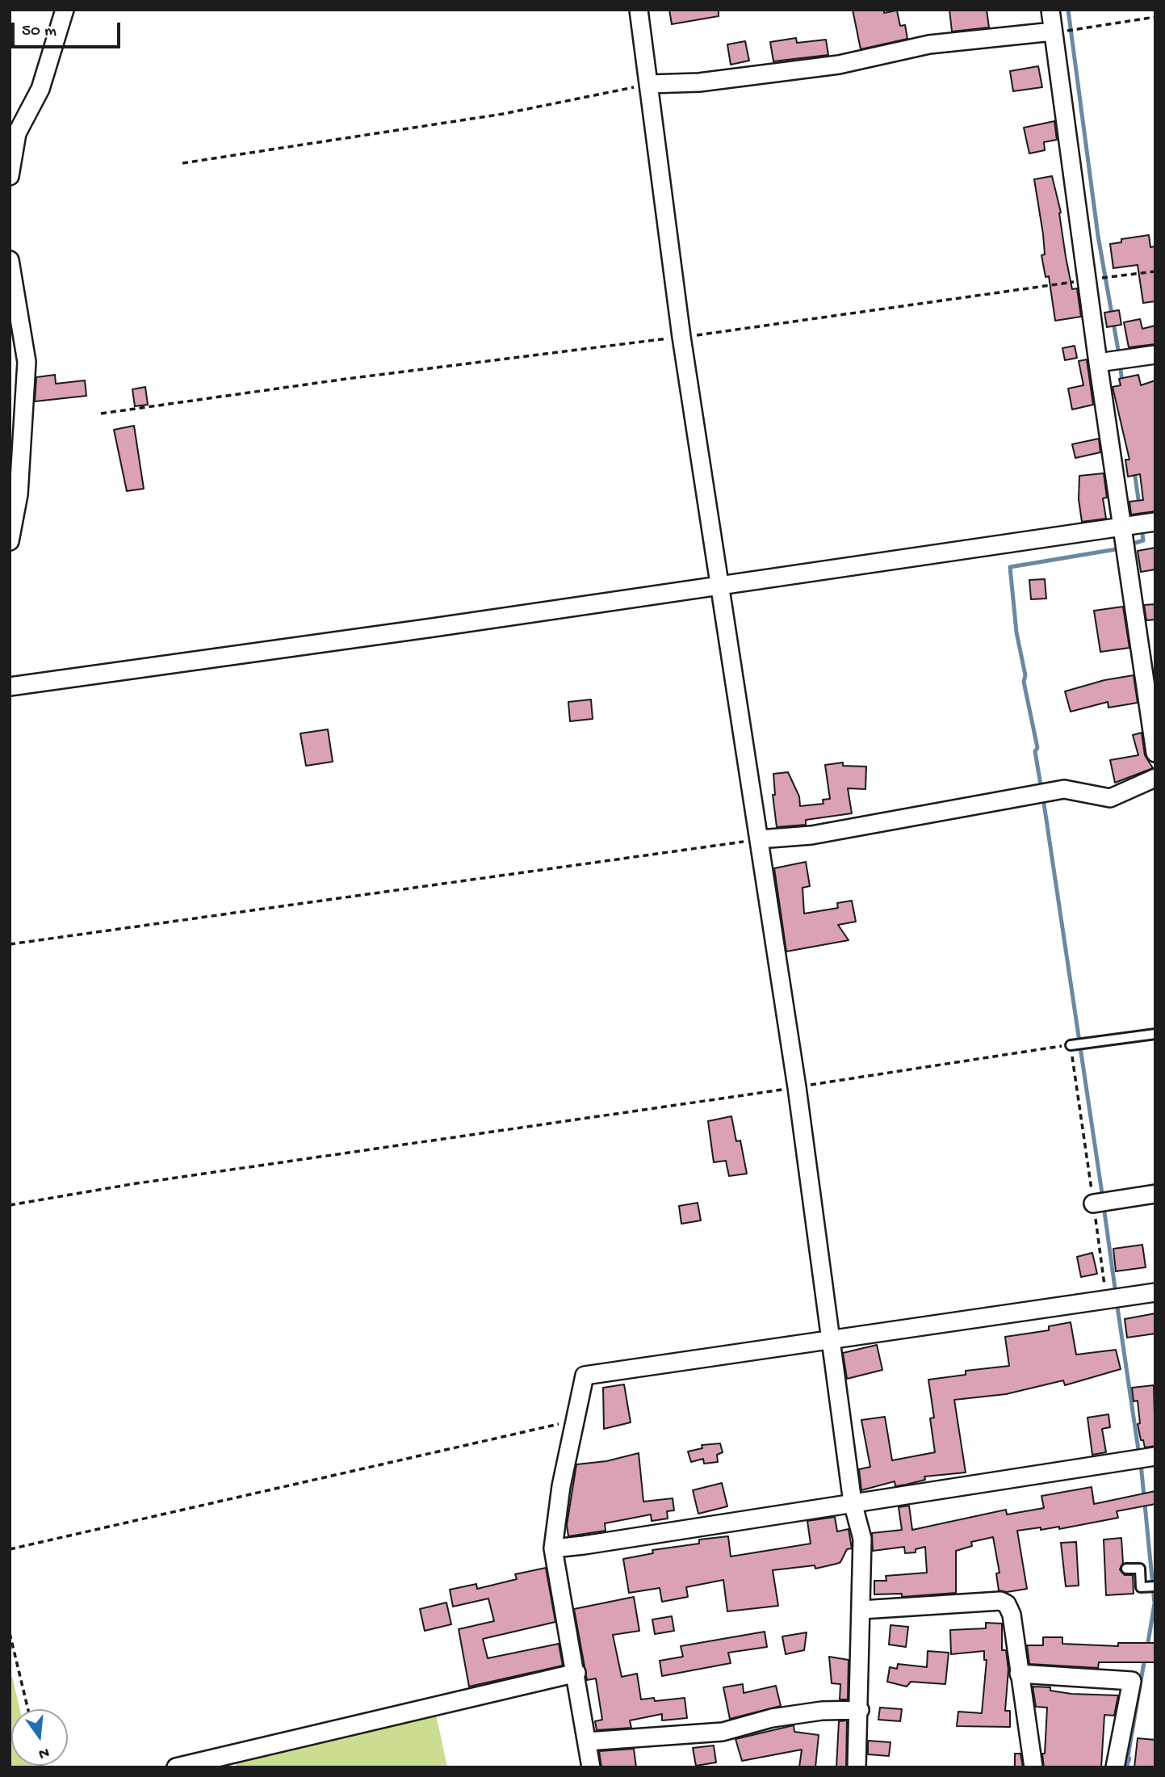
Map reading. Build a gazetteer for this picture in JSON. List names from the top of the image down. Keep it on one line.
{"scale_bar":"50 m","north":"bottom"}
